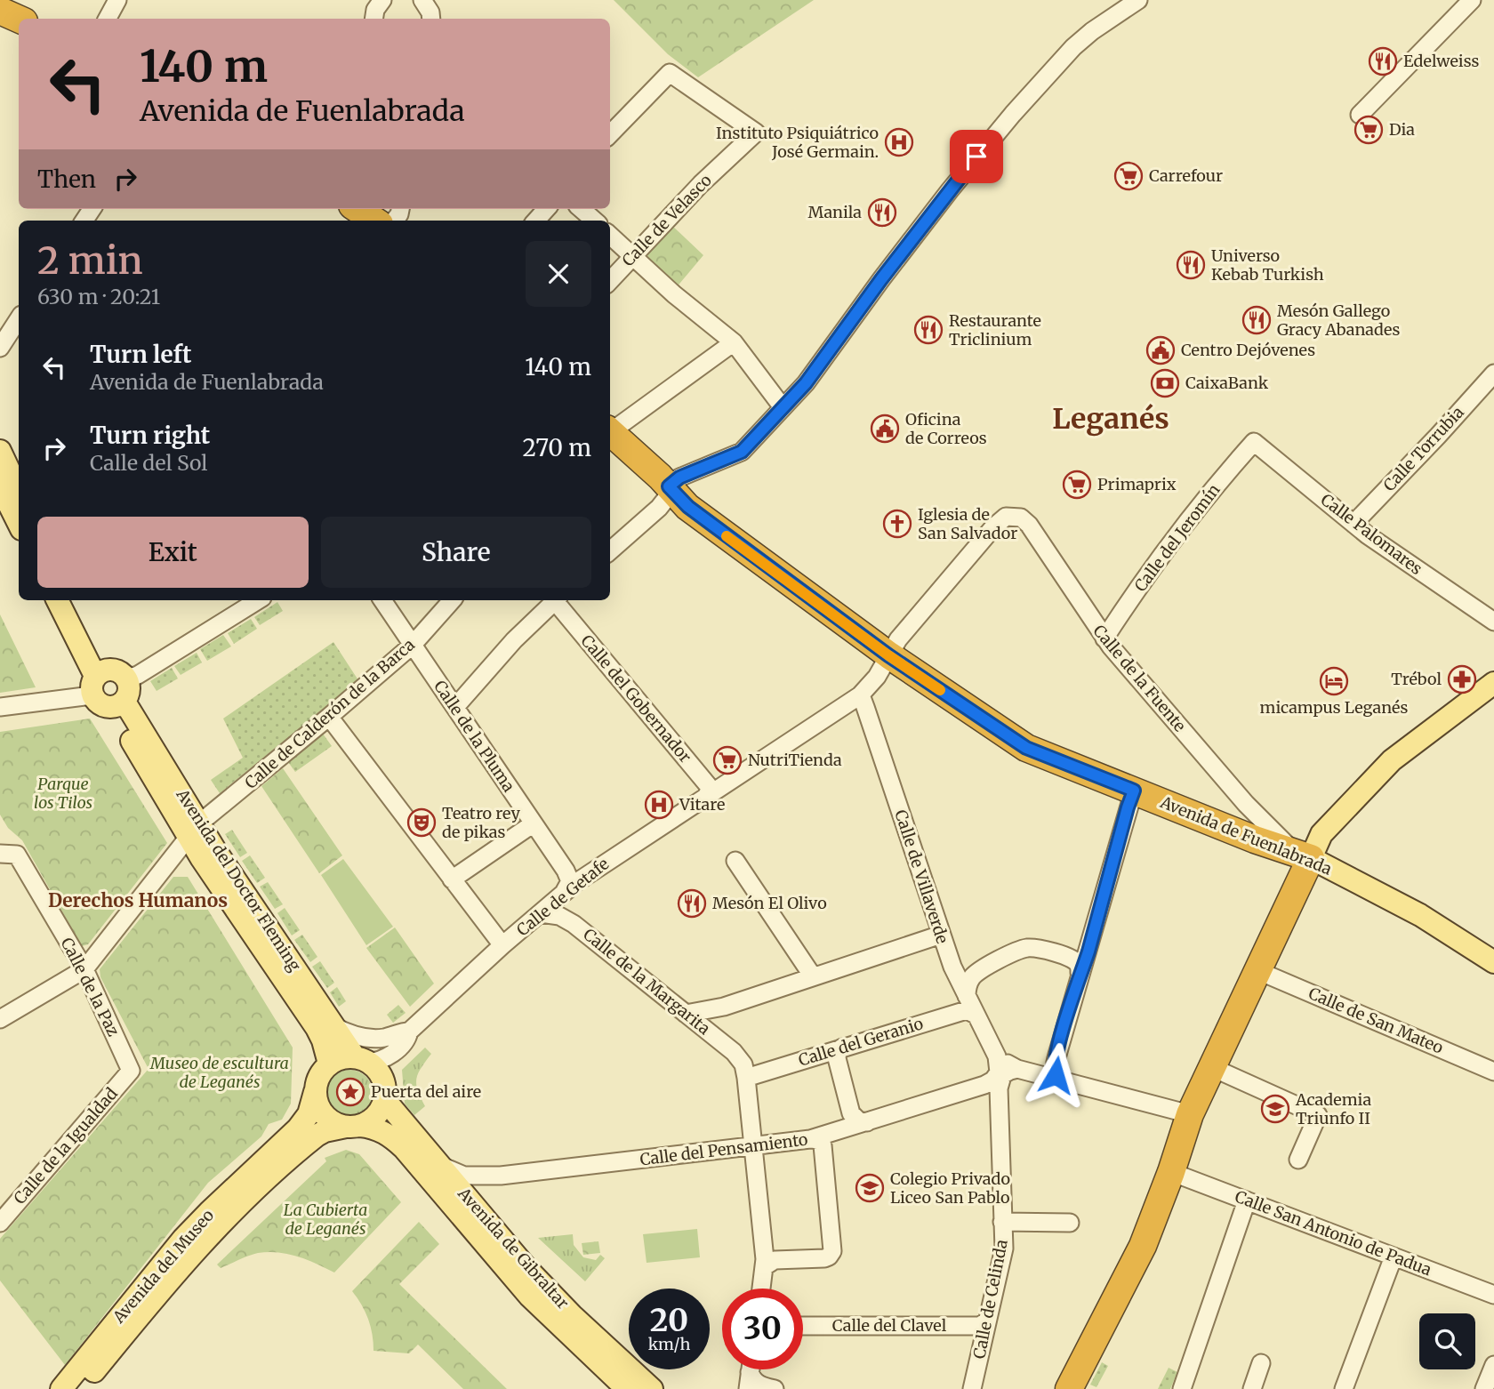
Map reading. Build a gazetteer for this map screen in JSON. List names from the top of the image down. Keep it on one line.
{"streets":{"highway":["Avenida de Fuenlabrada"],"main road":["Avenida del Doctor Fleming","Avenida de Gibraltar","Avenida del Museo"],"street":["Calle de Velasco","Calle Torrubia","Calle Palomares","Calle del Jeromín","Calle de la Fuente","Calle del Gobernador","Calle de Calderón de la Barca","Calle de la Pluma","Calle de Villaverde","Calle de Getafe","Calle de la Margarita","Calle de la Paz","Calle de San Mateo","Calle del Geranio","Calle de la Igualdad","Calle del Pensamiento","Calle San Antonio de Padua","Calle de Celinda","Calle del Clavel"]},"crossings":[["Calle Torrubia","Calle Palomares"],["Calle Palomares","Calle del Jeromín"],["Calle del Jeromín","Calle de la Fuente"],["Calle de la Fuente","Avenida de Fuenlabrada"],["Calle de la Fuente","Calle de Getafe"],["Calle del Gobernador","Calle de Getafe"],["Calle de Calderón de la Barca","Calle de la Pluma"],["Calle de Calderón de la Barca","Avenida del Doctor Fleming"],["Calle de Calderón de la Barca","Calle de la Paz"],["Calle de la Pluma","Calle de Getafe"],["Avenida de Fuenlabrada","Calle de Getafe"],["Calle de Villaverde","Calle de Getafe"],["Calle de Villaverde","Calle del Geranio"],["Calle de Villaverde","Calle del Pensamiento"],["Calle de Villaverde","Calle de Celinda"],["Avenida del Doctor Fleming","Calle de Getafe"],["Avenida del Doctor Fleming","Avenida de Gibraltar"],["Avenida del Doctor Fleming","Avenida del Museo"],["Calle de Getafe","Calle de la Margarita"],["Calle de Getafe","Avenida de Gibraltar"],["Calle de Getafe","Avenida del Museo"],["Calle de la Margarita","Calle del Geranio"],["Calle de la Margarita","Calle del Pensamiento"],["Calle de la Paz","Calle de la Igualdad"],["Calle del Pensamiento","Avenida de Gibraltar"],["Calle del Pensamiento","Calle de Celinda"],["Avenida de Gibraltar","Avenida del Museo"],["Calle de Celinda","Calle del Clavel"]],"districts":["Leganés","Derechos Humanos"],"parks":["Parque los Tilos","Museo de escultura de Leganés","La Cubierta de Leganés"],"places":{"restaurant":["Edelweiss","Manila","Universo Kebab Turkish","Mesón Gallego Gracy Abanades","Restaurante Triclinium","Mesón El Olivo"],"supermarket":["Dia","Carrefour","Primaprix","NutriTienda"],"hospital":["Instituto Psiquiátrico José Germain.","Vitare"],"public building":["Centro Dejóvenes","Oficina de Correos"],"bank":["CaixaBank"],"church":["Iglesia de San Salvador"],"pharmacy":["Trébol"],"hotel":["micampus Leganés"],"theatre":["Teatro rey de pikas"],"place":["Puerta del aire"],"school or university":["Academia Triunfo II","Colegio Privado Liceo San Pablo"]},"page":{"turn":["140 m","Avenida de Fuenlabrada"],"then":"Then","heading":["2 min","630 m · 20:21"],"list":[{"name":"Turn left","note":"Avenida de Fuenlabrada","value":"140 m"},{"name":"Turn right","note":"Calle del Sol","value":"270 m"}],"buttons":["Exit","Share"],"speed":"20 km/h","limit":"30"}}
